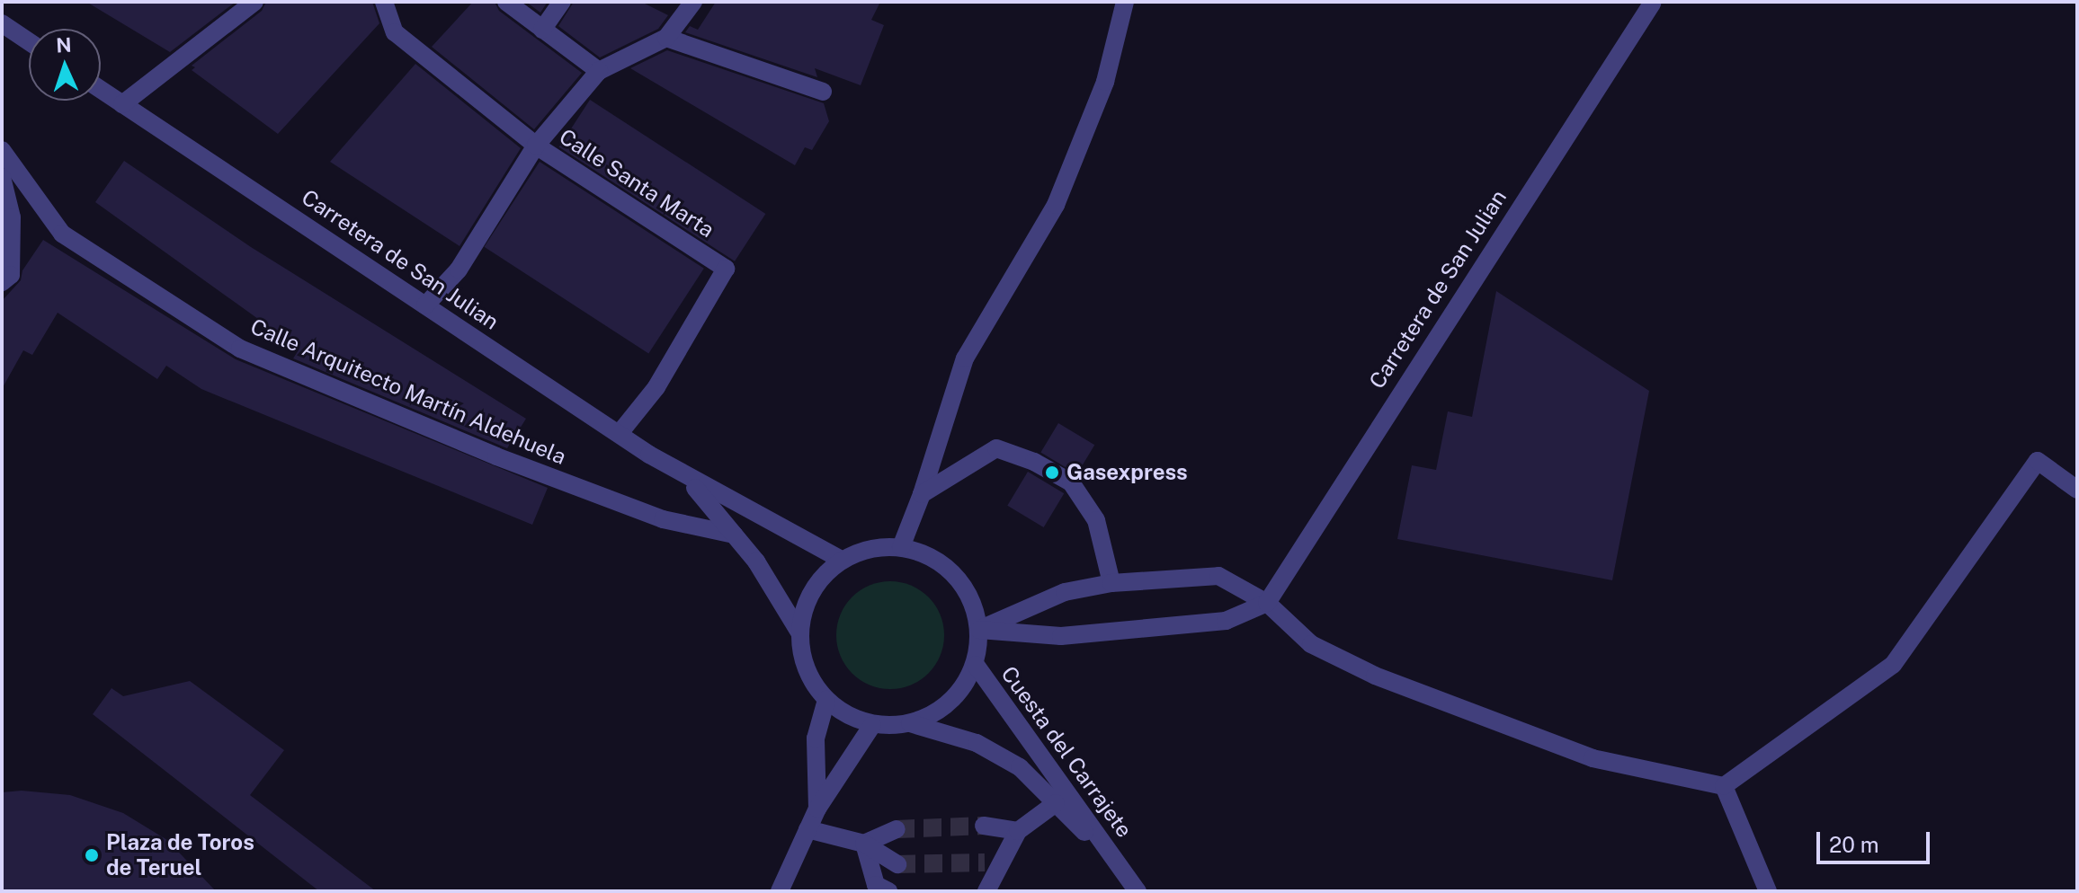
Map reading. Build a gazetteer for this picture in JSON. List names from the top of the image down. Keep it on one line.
{"streets":{"street":["Calle Santa Marta","Carretera de San Julian","Calle Arquitecto Martín Aldehuela","Cuesta del Carrajete"]},"crossings":[["Calle Santa Marta","Carretera de San Julian"],["Carretera de San Julian","Calle Arquitecto Martín Aldehuela"],["Carretera de San Julian","Cuesta del Carrajete"]],"places":["Gasexpress","Plaza de Toros de Teruel"],"scale_bar":"20 m","north":"top"}
